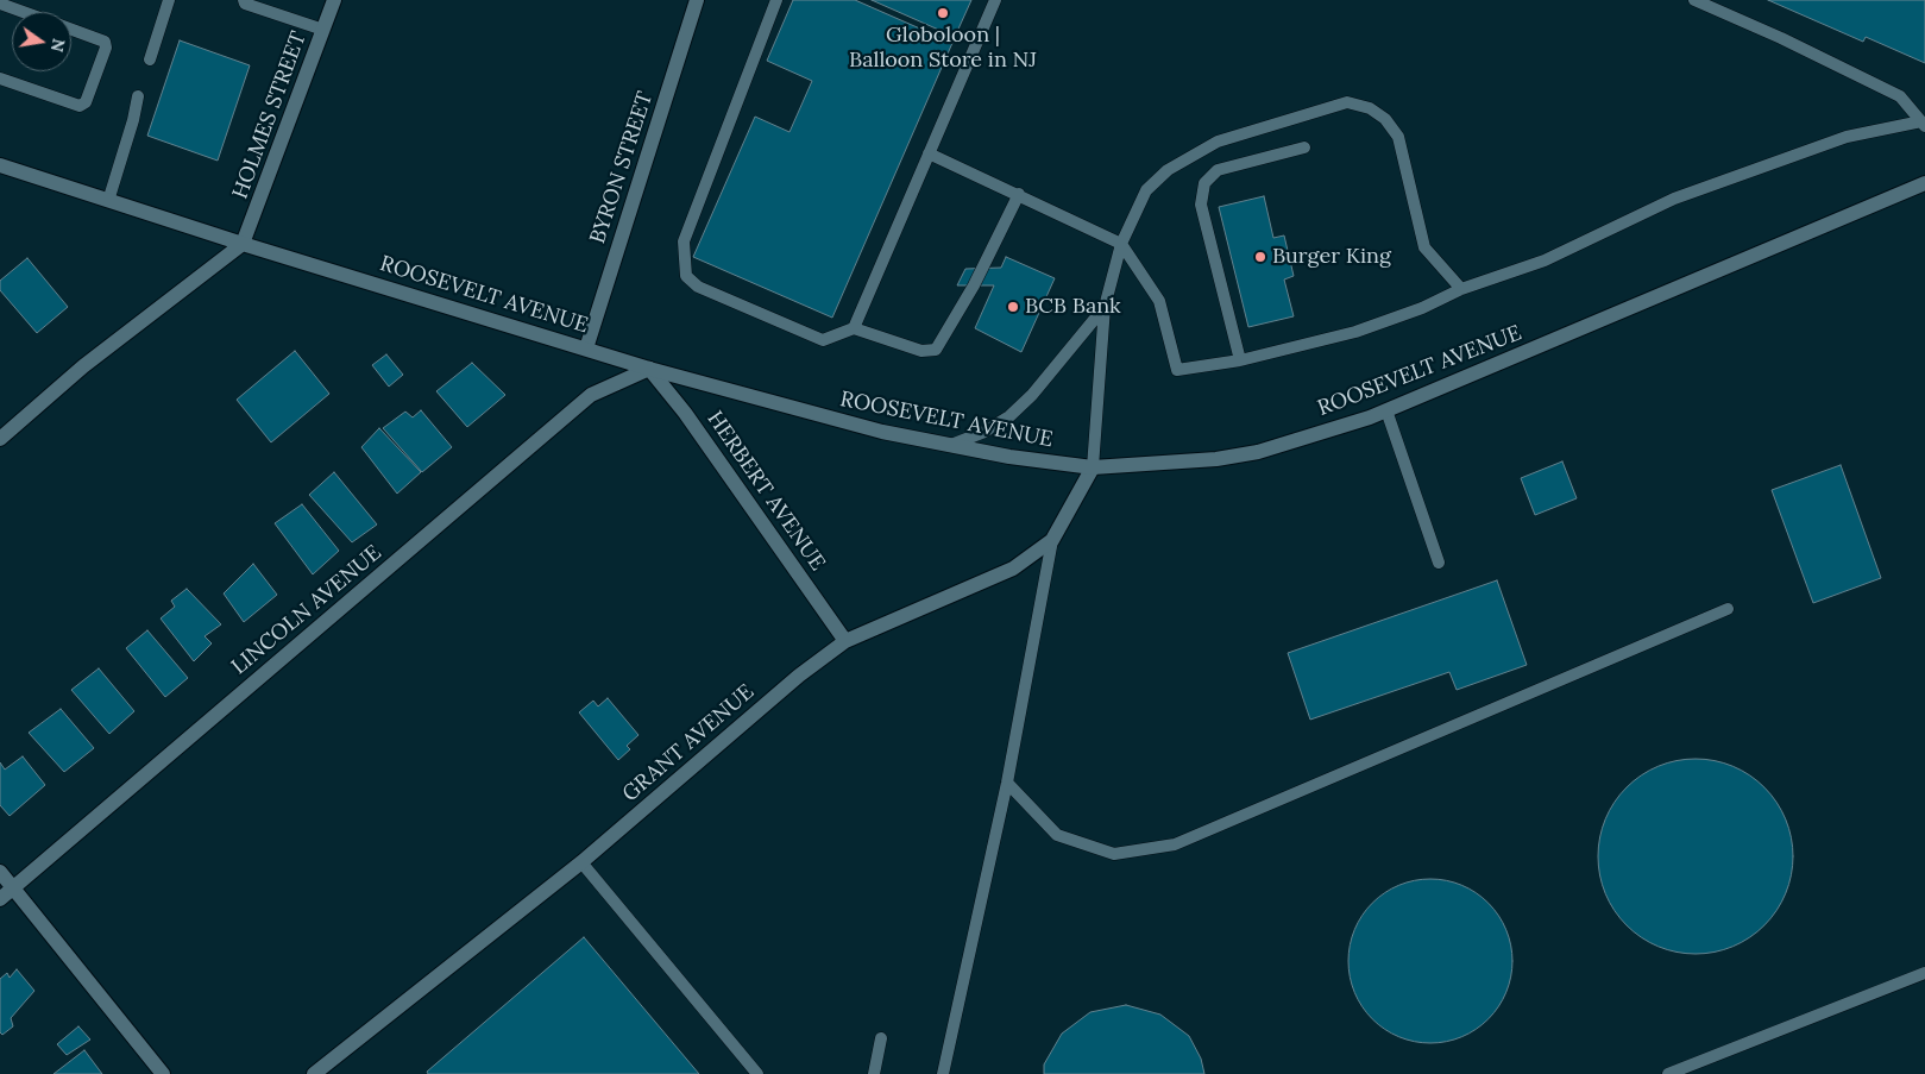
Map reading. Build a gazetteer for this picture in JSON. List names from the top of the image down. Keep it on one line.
{"streets":{"street":["HOLMES STREET","BYRON STREET","ROOSEVELT AVENUE","HERBERT AVENUE","LINCOLN AVENUE","GRANT AVENUE"]},"crossings":[["HOLMES STREET","ROOSEVELT AVENUE"],["BYRON STREET","ROOSEVELT AVENUE"],["ROOSEVELT AVENUE","HERBERT AVENUE"],["ROOSEVELT AVENUE","LINCOLN AVENUE"],["ROOSEVELT AVENUE","GRANT AVENUE"],["HERBERT AVENUE","LINCOLN AVENUE"],["HERBERT AVENUE","GRANT AVENUE"]],"places":["Globoloon | Balloon Store in NJ","Burger King","BCB Bank"],"north":"right"}
